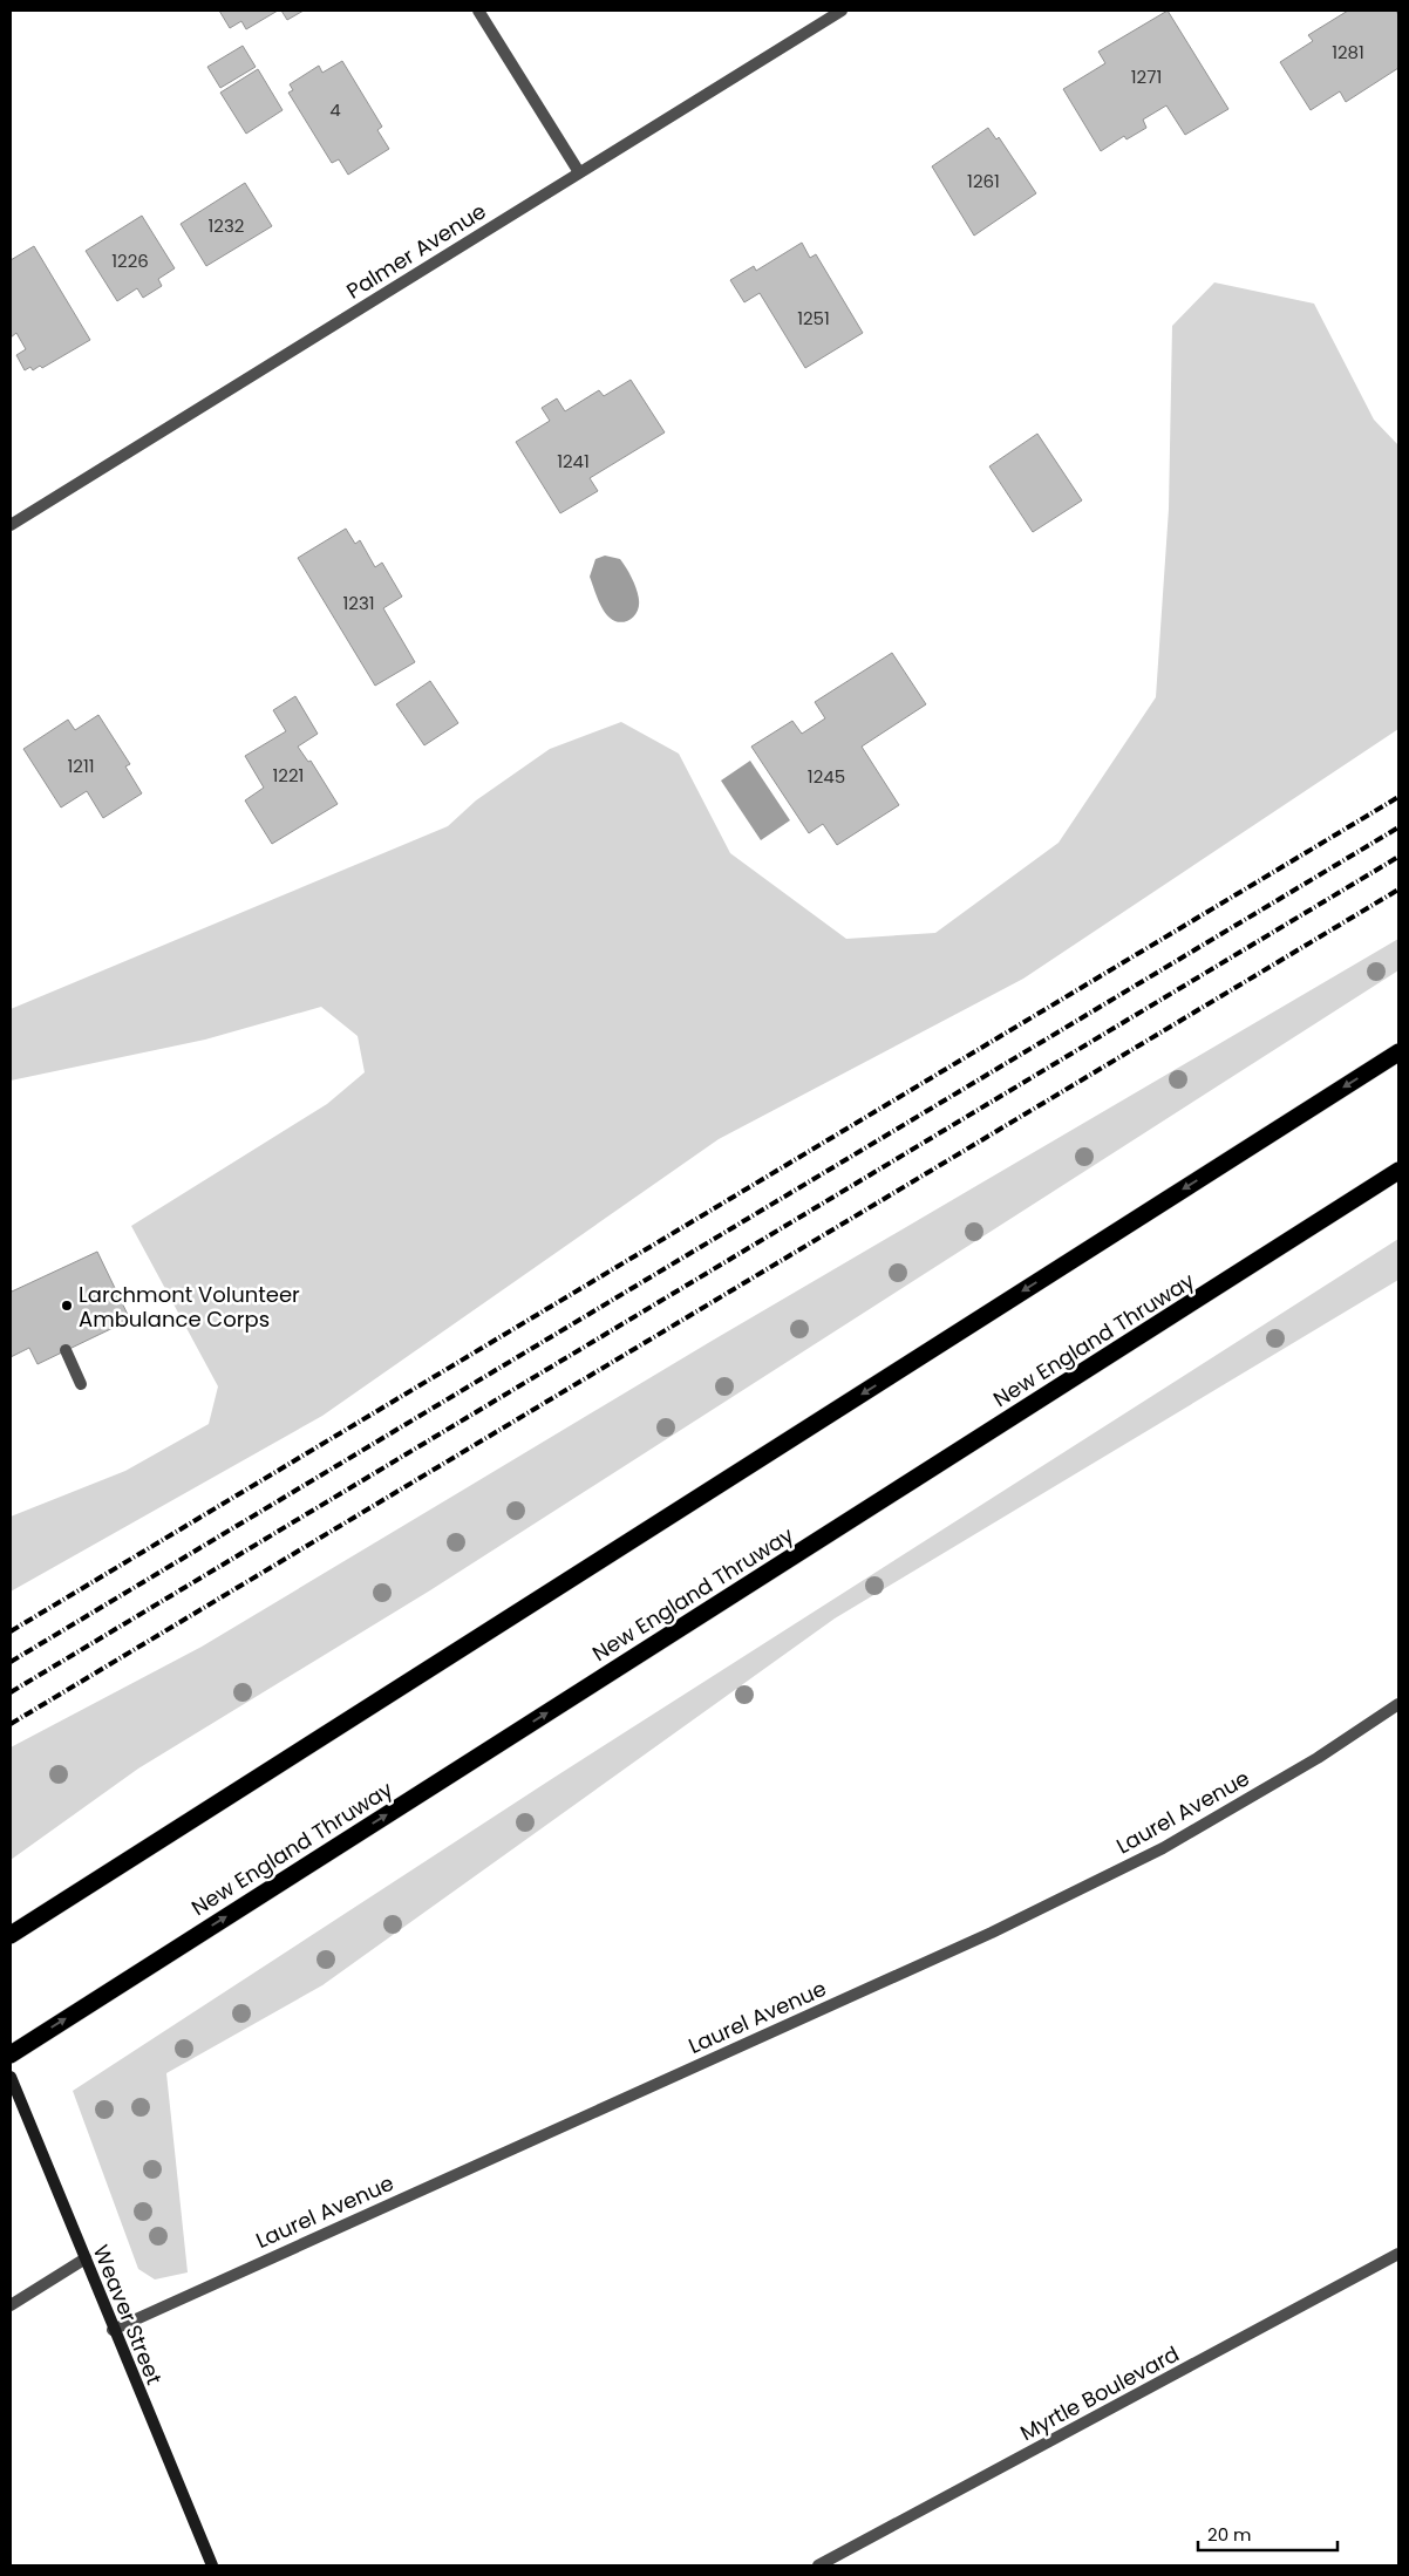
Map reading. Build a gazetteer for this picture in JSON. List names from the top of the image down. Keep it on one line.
{"streets":{"highway":["New England Thruway"],"main road":["Weaver Street"],"street":["Palmer Avenue","Laurel Avenue","Myrtle Boulevard"]},"crossings":[["Laurel Avenue","Weaver Street"]],"places":["Larchmont Volunteer Ambulance Corps"],"house_numbers":["1281","1271","4","1261","1232","1226","1251","1241","1231","1211","1221","1245"],"scale_bar":"20 m"}
